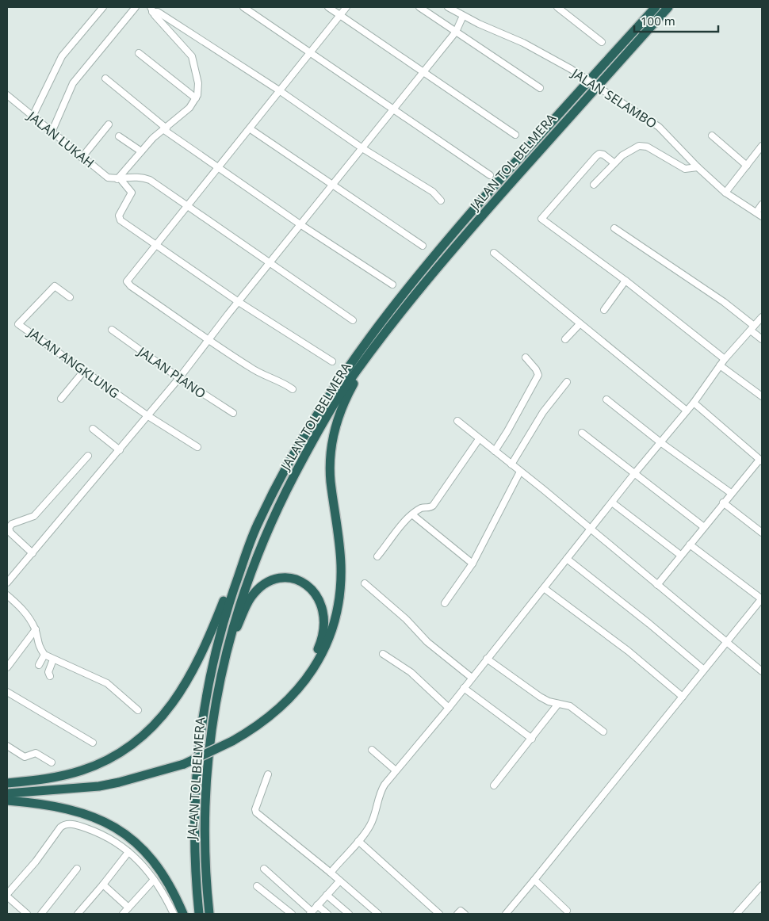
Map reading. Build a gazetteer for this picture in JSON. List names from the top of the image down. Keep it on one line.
{"streets":{"highway":["JALAN TOL BELMERA"],"street":["JALAN SELAMBO","JALAN LUKAH","JALAN ANGKLUNG","JALAN PIANO"]},"scale_bar":"100 m"}
